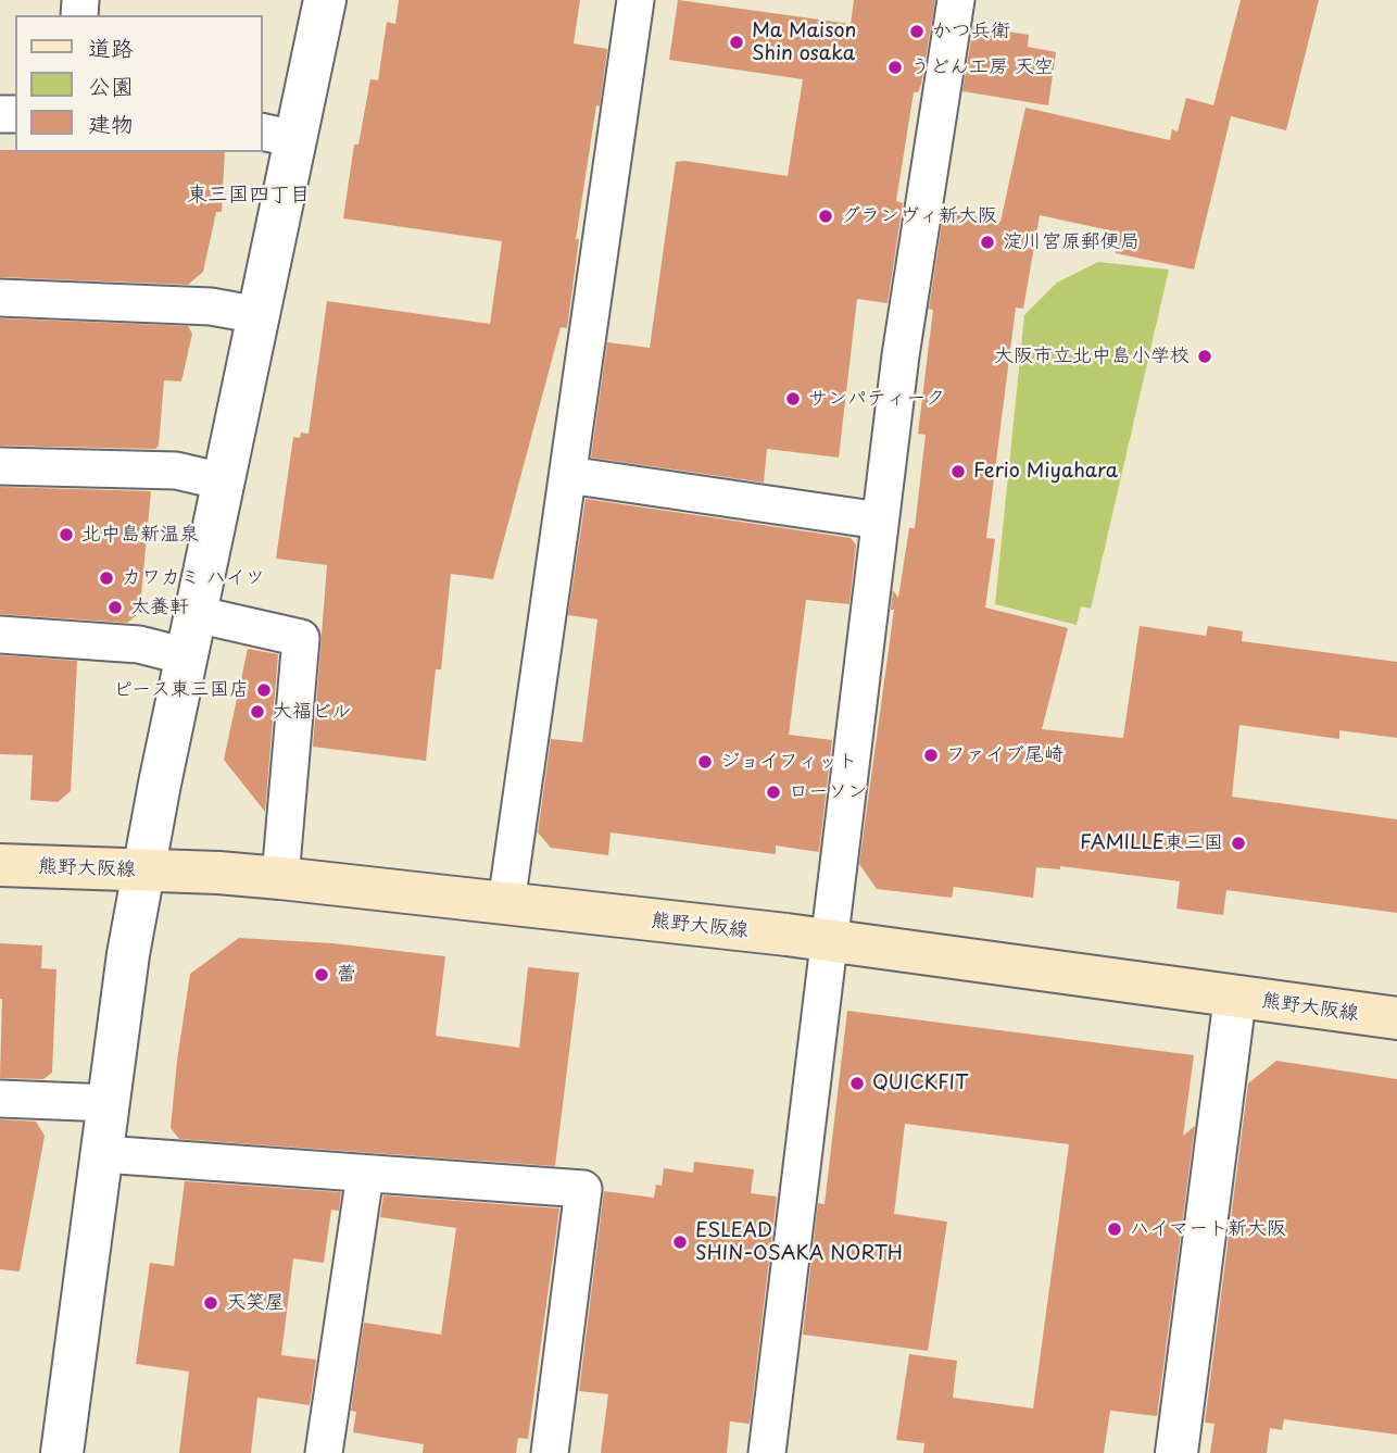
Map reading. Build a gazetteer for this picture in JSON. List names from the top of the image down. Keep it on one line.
{"streets":{"main road":["熊野大阪線"]},"districts":["東三国四丁目"],"places":["かつ兵衛","Ma Maison Shin osaka","うどん工房 天空","グランヴィ新大阪","淀川宮原郵便局","大阪市立北中島小学校","サンパティーク","Ferio Miyahara","北中島新温泉","カワカミ ハイツ","太養軒","ピース東三国店","大福ビル","ファイブ尾崎","ジョイフィット","ローソン","FAMILLE東三国","蕾","QUICKFIT","ハイマート新大阪","ESLEAD SHIN-OSAKA NORTH","天笑屋"],"legend":["道路","公園","建物"]}
